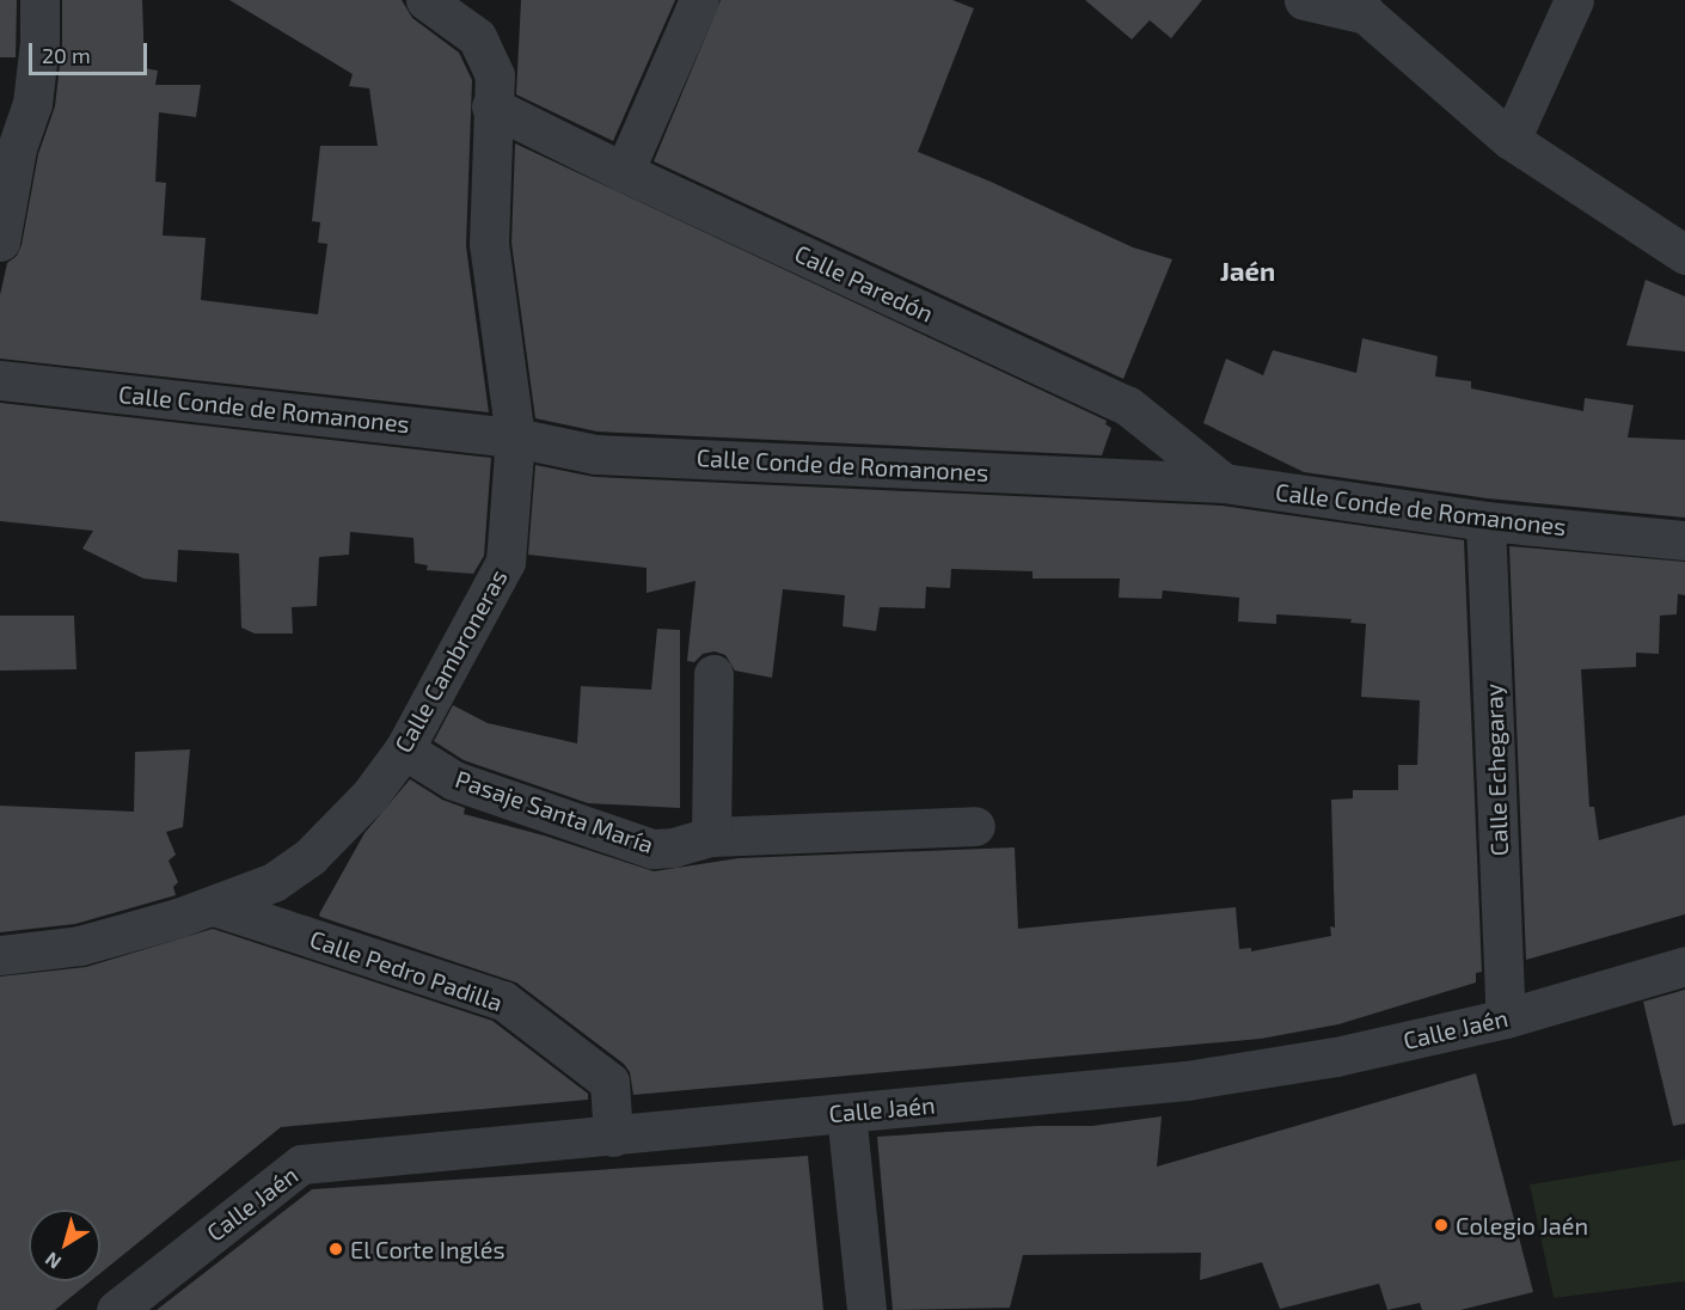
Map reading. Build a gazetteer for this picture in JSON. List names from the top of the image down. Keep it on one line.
{"streets":{"street":["Calle Paredón","Calle Conde de Romanones","Calle Cambroneras","Calle Echegaray","Pasaje Santa María","Calle Pedro Padilla","Calle Jaén"]},"crossings":[["Calle Paredón","Calle Conde de Romanones"],["Calle Paredón","Calle Cambroneras"],["Calle Conde de Romanones","Calle Cambroneras"],["Calle Conde de Romanones","Calle Echegaray"],["Calle Cambroneras","Pasaje Santa María"],["Calle Cambroneras","Calle Pedro Padilla"],["Calle Echegaray","Calle Jaén"],["Calle Pedro Padilla","Calle Jaén"]],"districts":["Jaén"],"places":["Colegio Jaén","El Corte Inglés"],"scale_bar":"20 m","north":"bottom left"}
